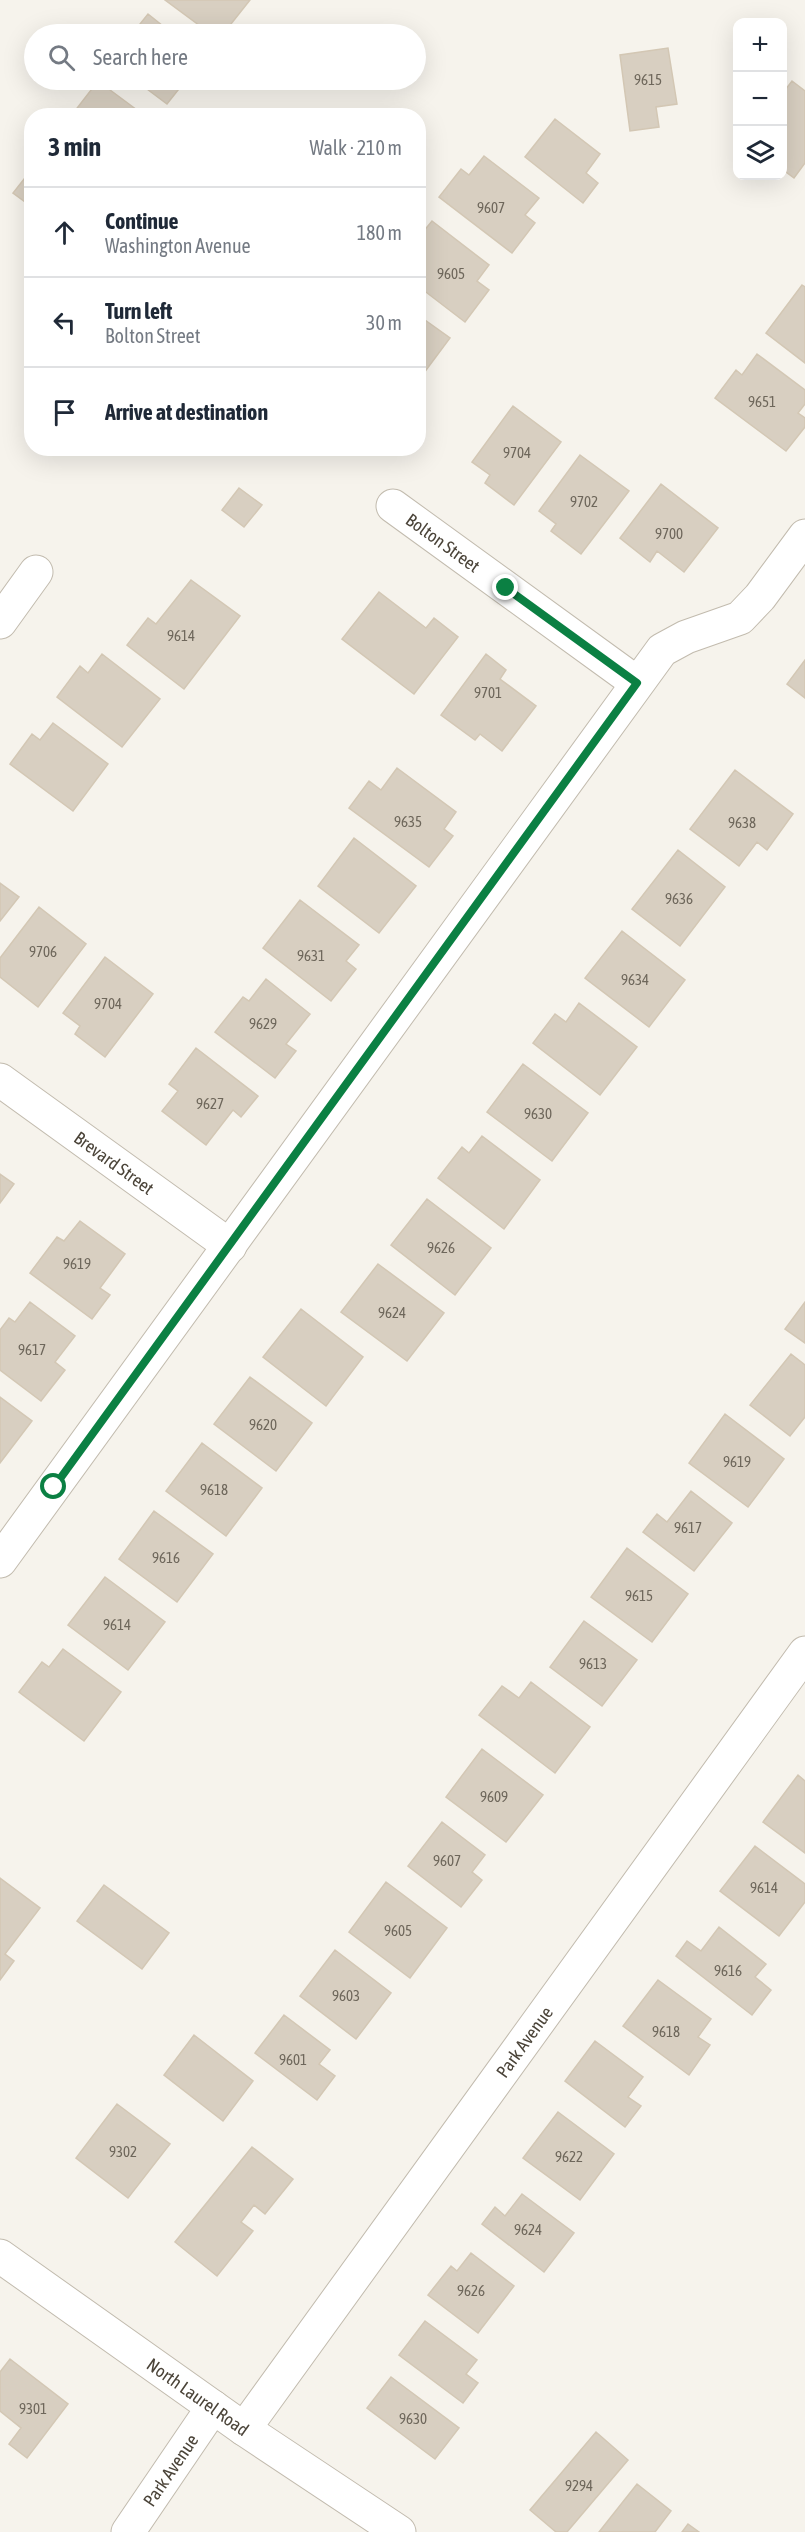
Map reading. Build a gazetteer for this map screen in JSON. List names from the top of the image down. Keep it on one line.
{"streets":{"street":["Bolton Street","Brevard Street","Park Avenue","North Laurel Road"]},"crossings":[["Park Avenue","North Laurel Road"]],"house_numbers":["9615","9607","9605","9651","9704","9702","9700","9614","9701","9635","9638","9636","9706","9631","9634","9704","9629","9627","9630","9626","9619","9624","9617","9620","9619","9618","9617","9616","9615","9614","9613","9609","9607","9614","9605","9616","9603","9618","9601","9302","9622","9624","9626","9301","9630","9294"],"page":{"map_buttons":["+","−"],"search":"Search here","heading":["3 min","Walk · 210 m"],"list":[["Continue","Washington Avenue","180 m"],["Turn left","Bolton Street","30 m"],"Arrive at destination"]}}
